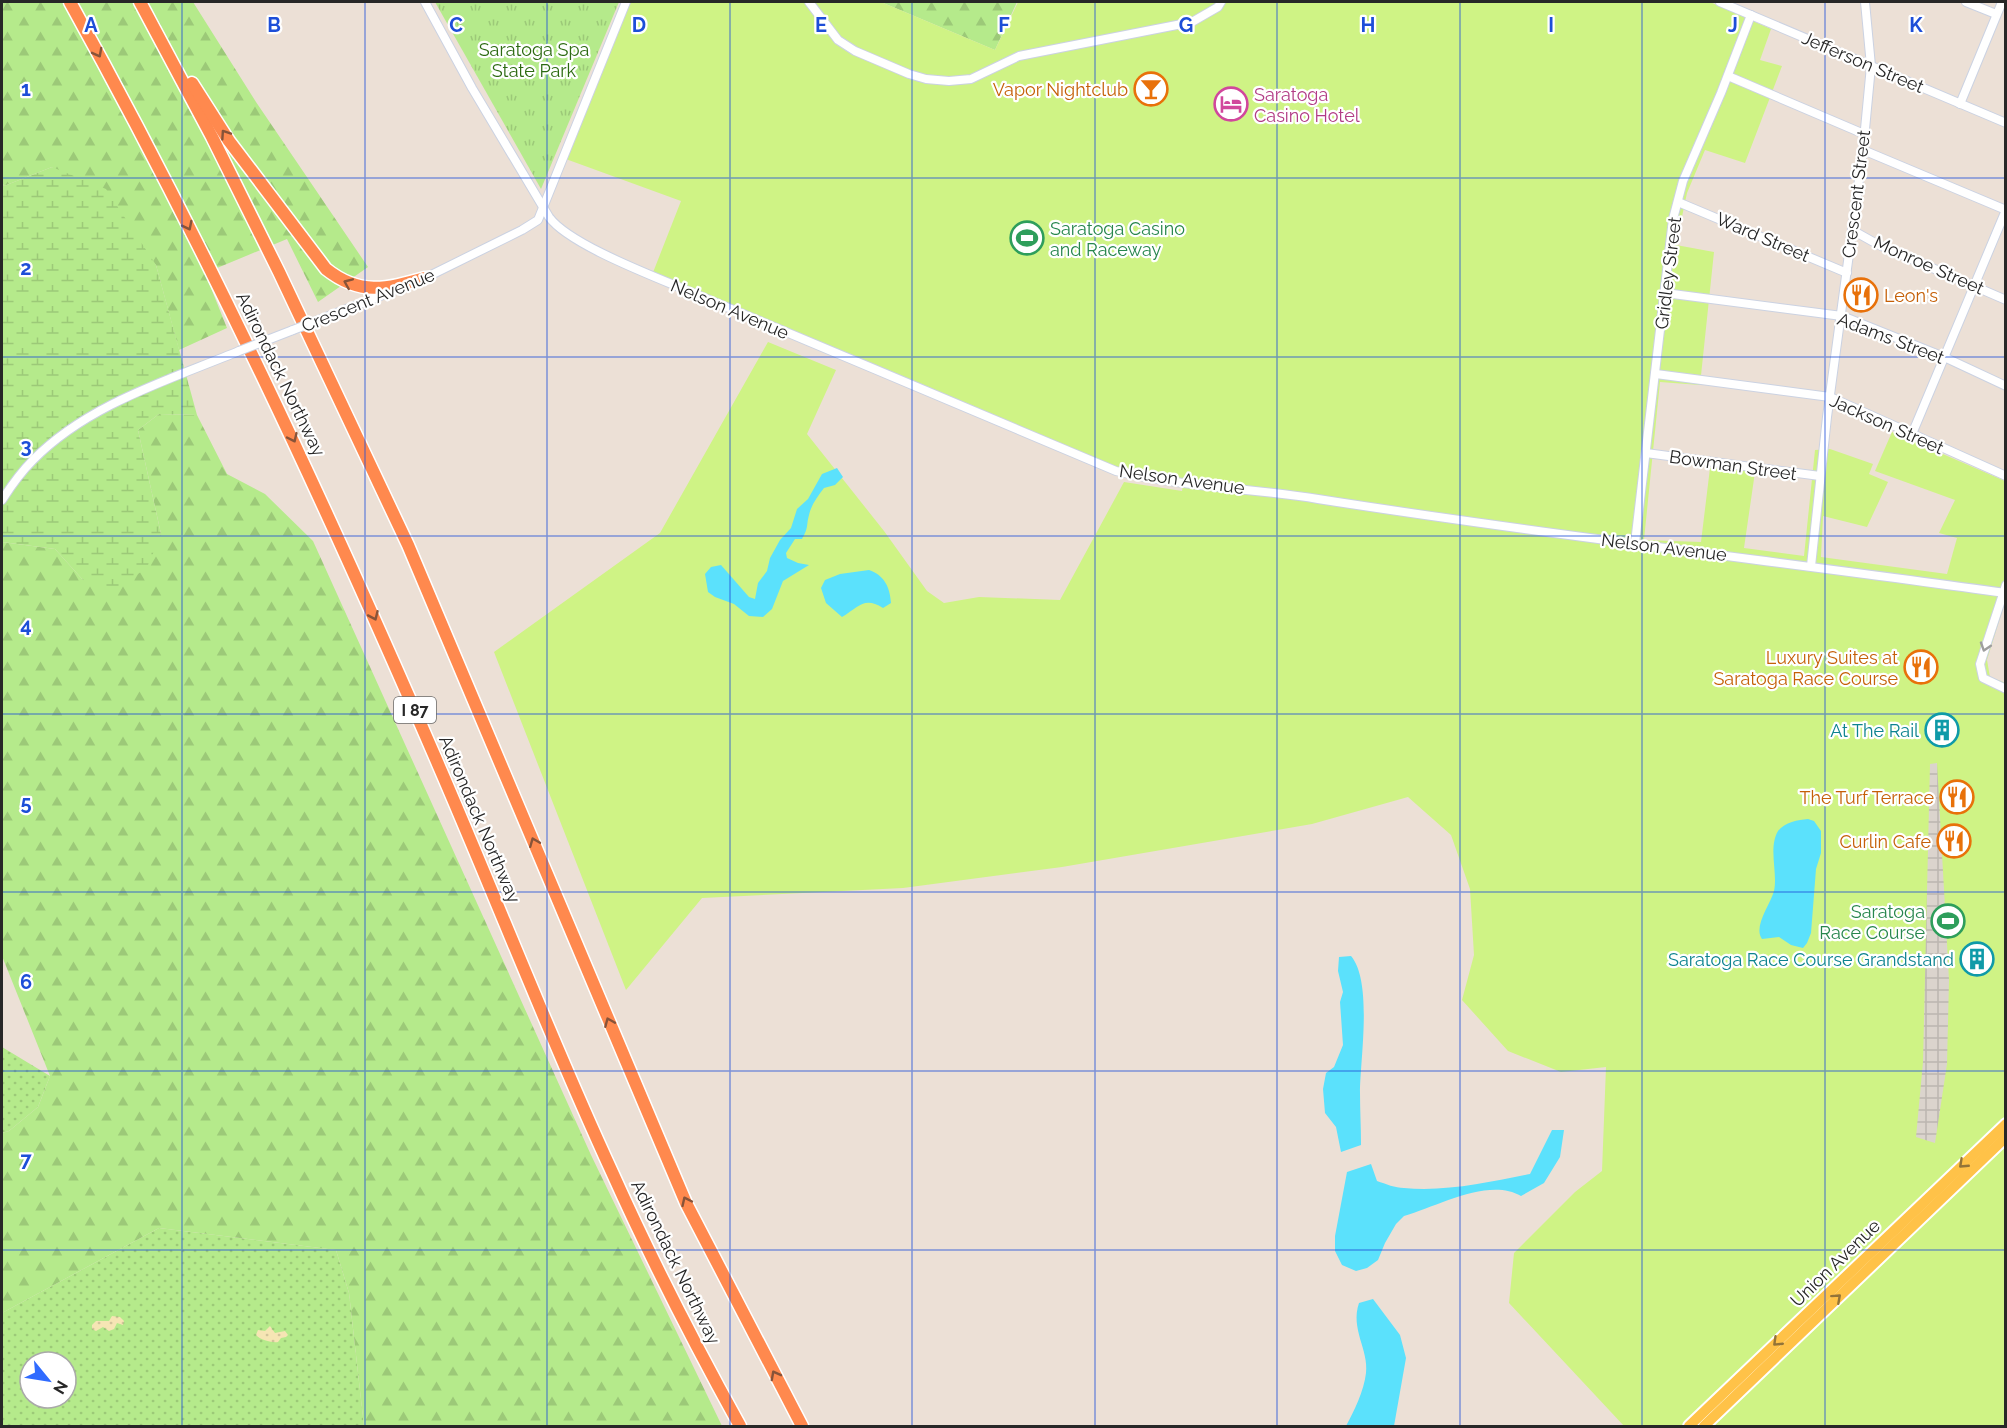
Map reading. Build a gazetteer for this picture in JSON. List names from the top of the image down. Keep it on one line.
{"streets":{"highway":["Adirondack Northway","I 87"],"main road":["Union Avenue"],"street":["Jefferson Street","Crescent Street","Ward Street","Monroe Street","Gridley Street","Crescent Avenue","Nelson Avenue","Adams Street","Jackson Street","Bowman Street"]},"crossings":[["Jefferson Street","Crescent Street"],["Jefferson Street","Gridley Street"],["Crescent Street","Ward Street"],["Crescent Street","Monroe Street"],["Crescent Street","Nelson Avenue"],["Crescent Street","Adams Street"],["Crescent Street","Jackson Street"],["Crescent Street","Bowman Street"],["Ward Street","Gridley Street"],["Gridley Street","Nelson Avenue"],["Gridley Street","Adams Street"],["Gridley Street","Jackson Street"],["Gridley Street","Bowman Street"],["Crescent Avenue","Nelson Avenue"]],"parks":["Saratoga Spa State Park"],"places":{"bar":["Vapor Nightclub"],"hotel":["Saratoga Casino Hotel"],"sports":["Saratoga Casino and Raceway","Saratoga Race Course"],"restaurant":["Leon's","Luxury Suites at Saratoga Race Course","The Turf Terrace","Curlin Cafe"],"building":["At The Rail","Saratoga Race Course Grandstand"]},"north":"bottom right","grid":{"columns":["A","B","C","D","E","F","G","H","I","J","K"],"rows":["1","2","3","4","5","6","7"]}}
